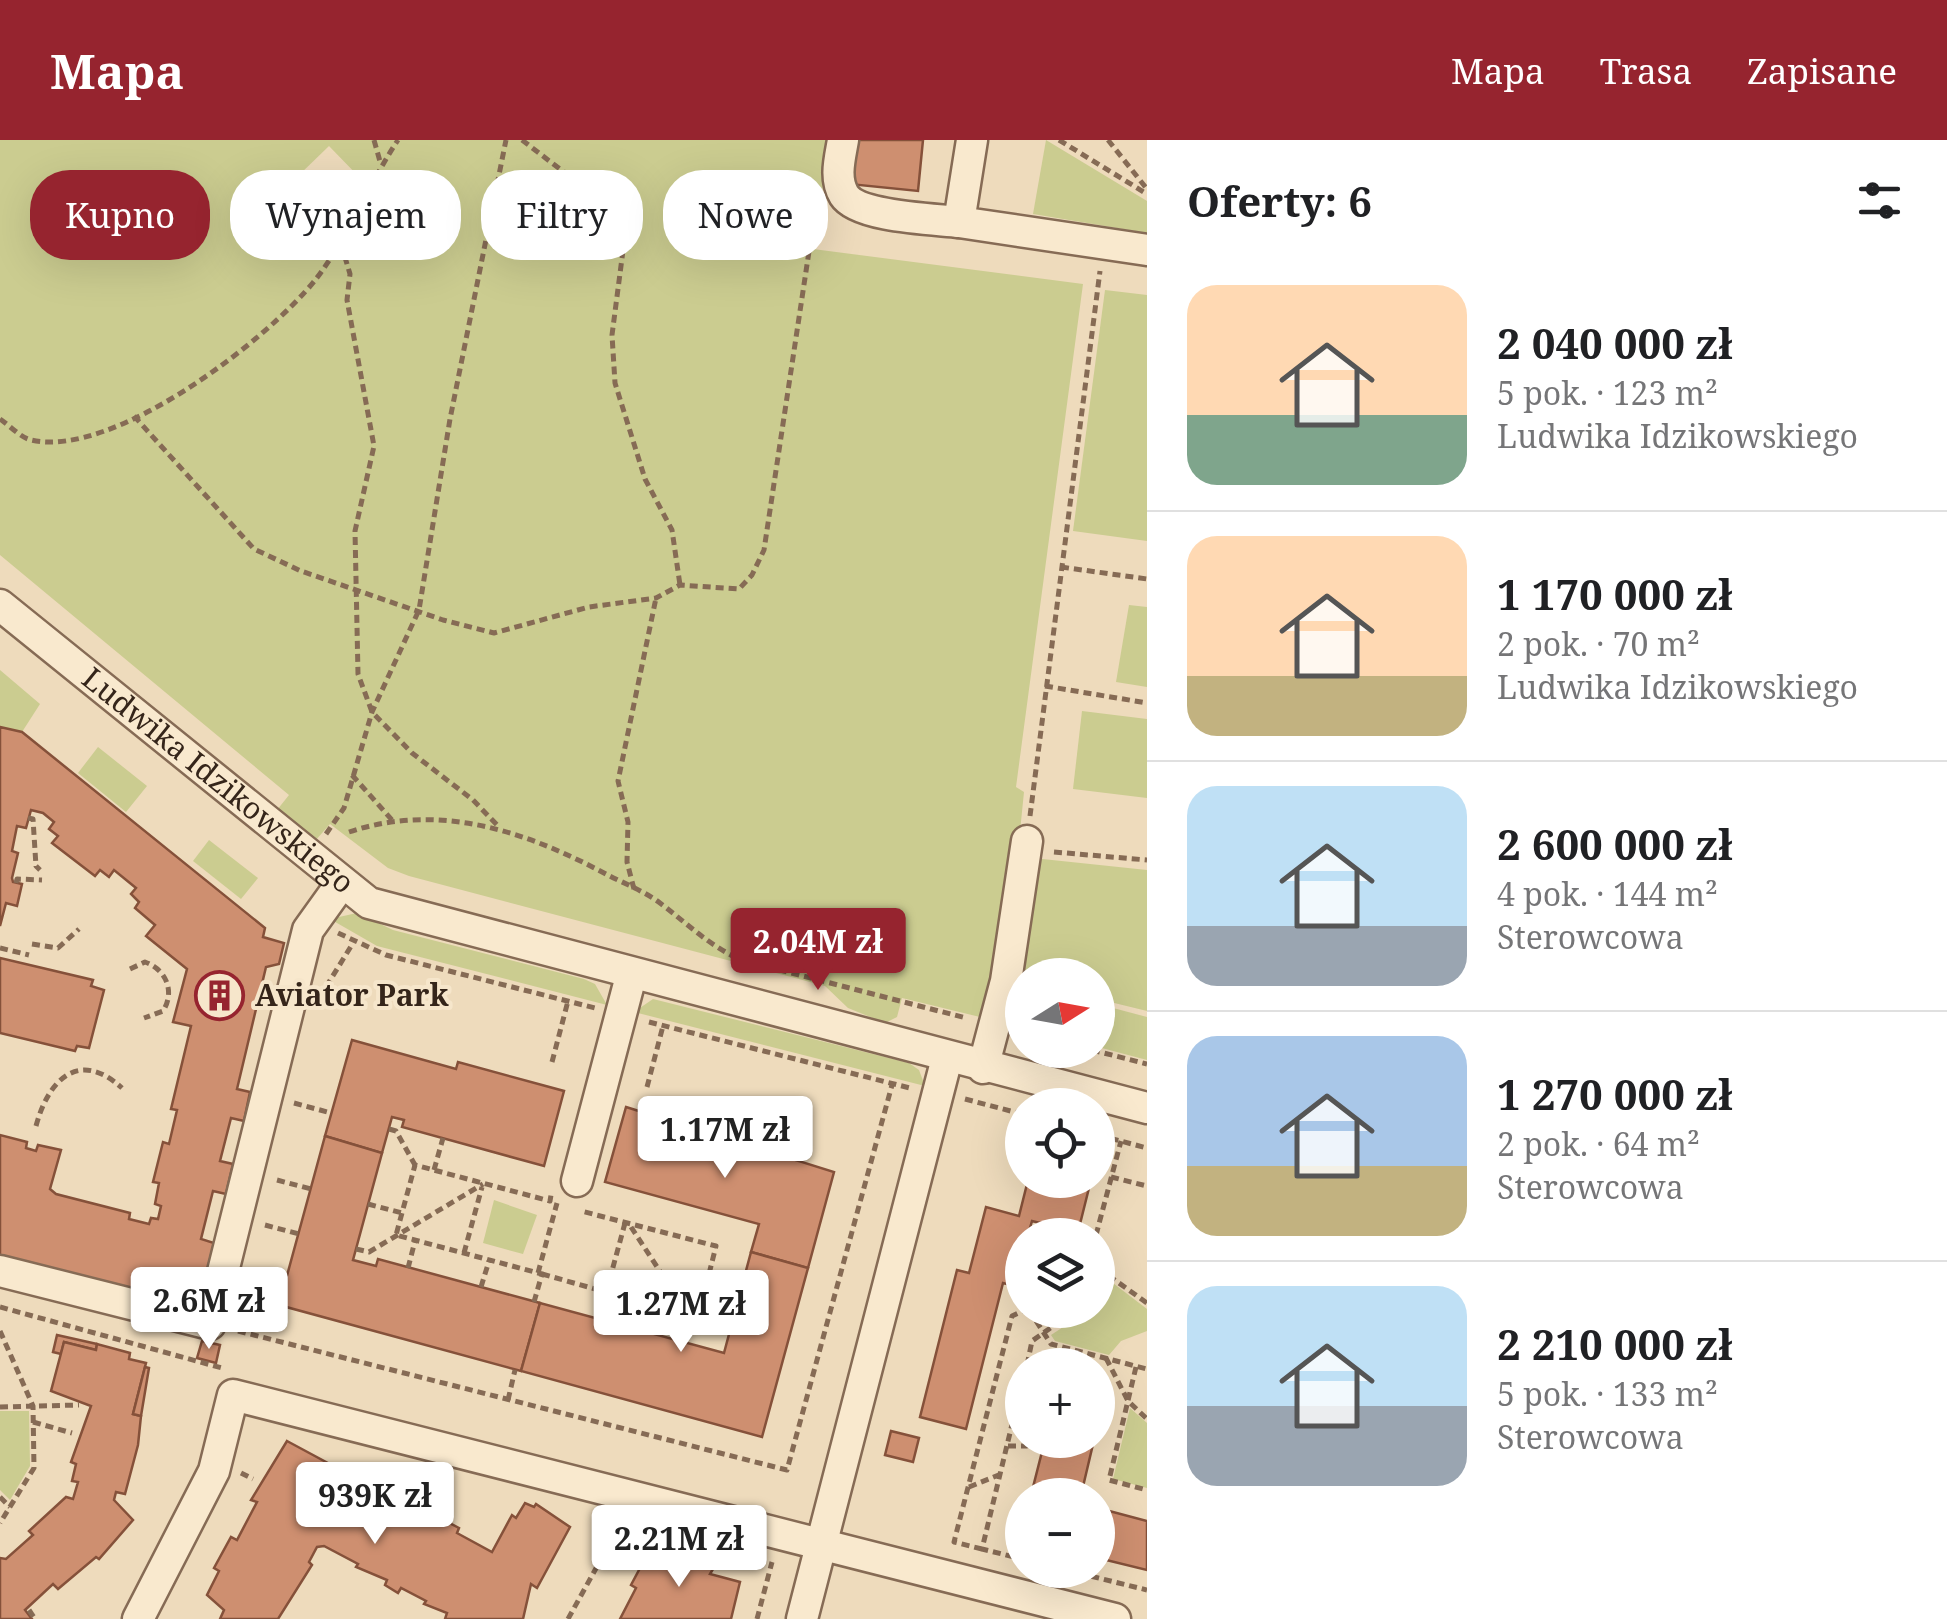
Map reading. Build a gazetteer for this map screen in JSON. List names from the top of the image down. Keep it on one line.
{"streets":{"street":["Ludwika Idzikowskiego"]},"places":{"building":["Aviator Park"]},"north":"right","page":{"header":"Mapa","nav":["Mapa","Trasa","Zapisane"],"heading":"Oferty: 6","chip":["Kupno","Wynajem","Filtry","Nowe"],"list":[{"name":"2 040 000 zł","note":"5 pok. · 123 m² · Ludwika Idzikowskiego"},{"name":"1 170 000 zł","note":"2 pok. · 70 m² · Ludwika Idzikowskiego"},{"name":"2 600 000 zł","note":"4 pok. · 144 m² · Sterowcowa"},{"name":"1 270 000 zł","note":"2 pok. · 64 m² · Sterowcowa"},{"name":"2 210 000 zł","note":"5 pok. · 133 m² · Sterowcowa"}],"price":["2.04M zł","1.17M zł","2.6M zł","1.27M zł","939K zł","2.21M zł"],"map_buttons":["+","−"]}}
